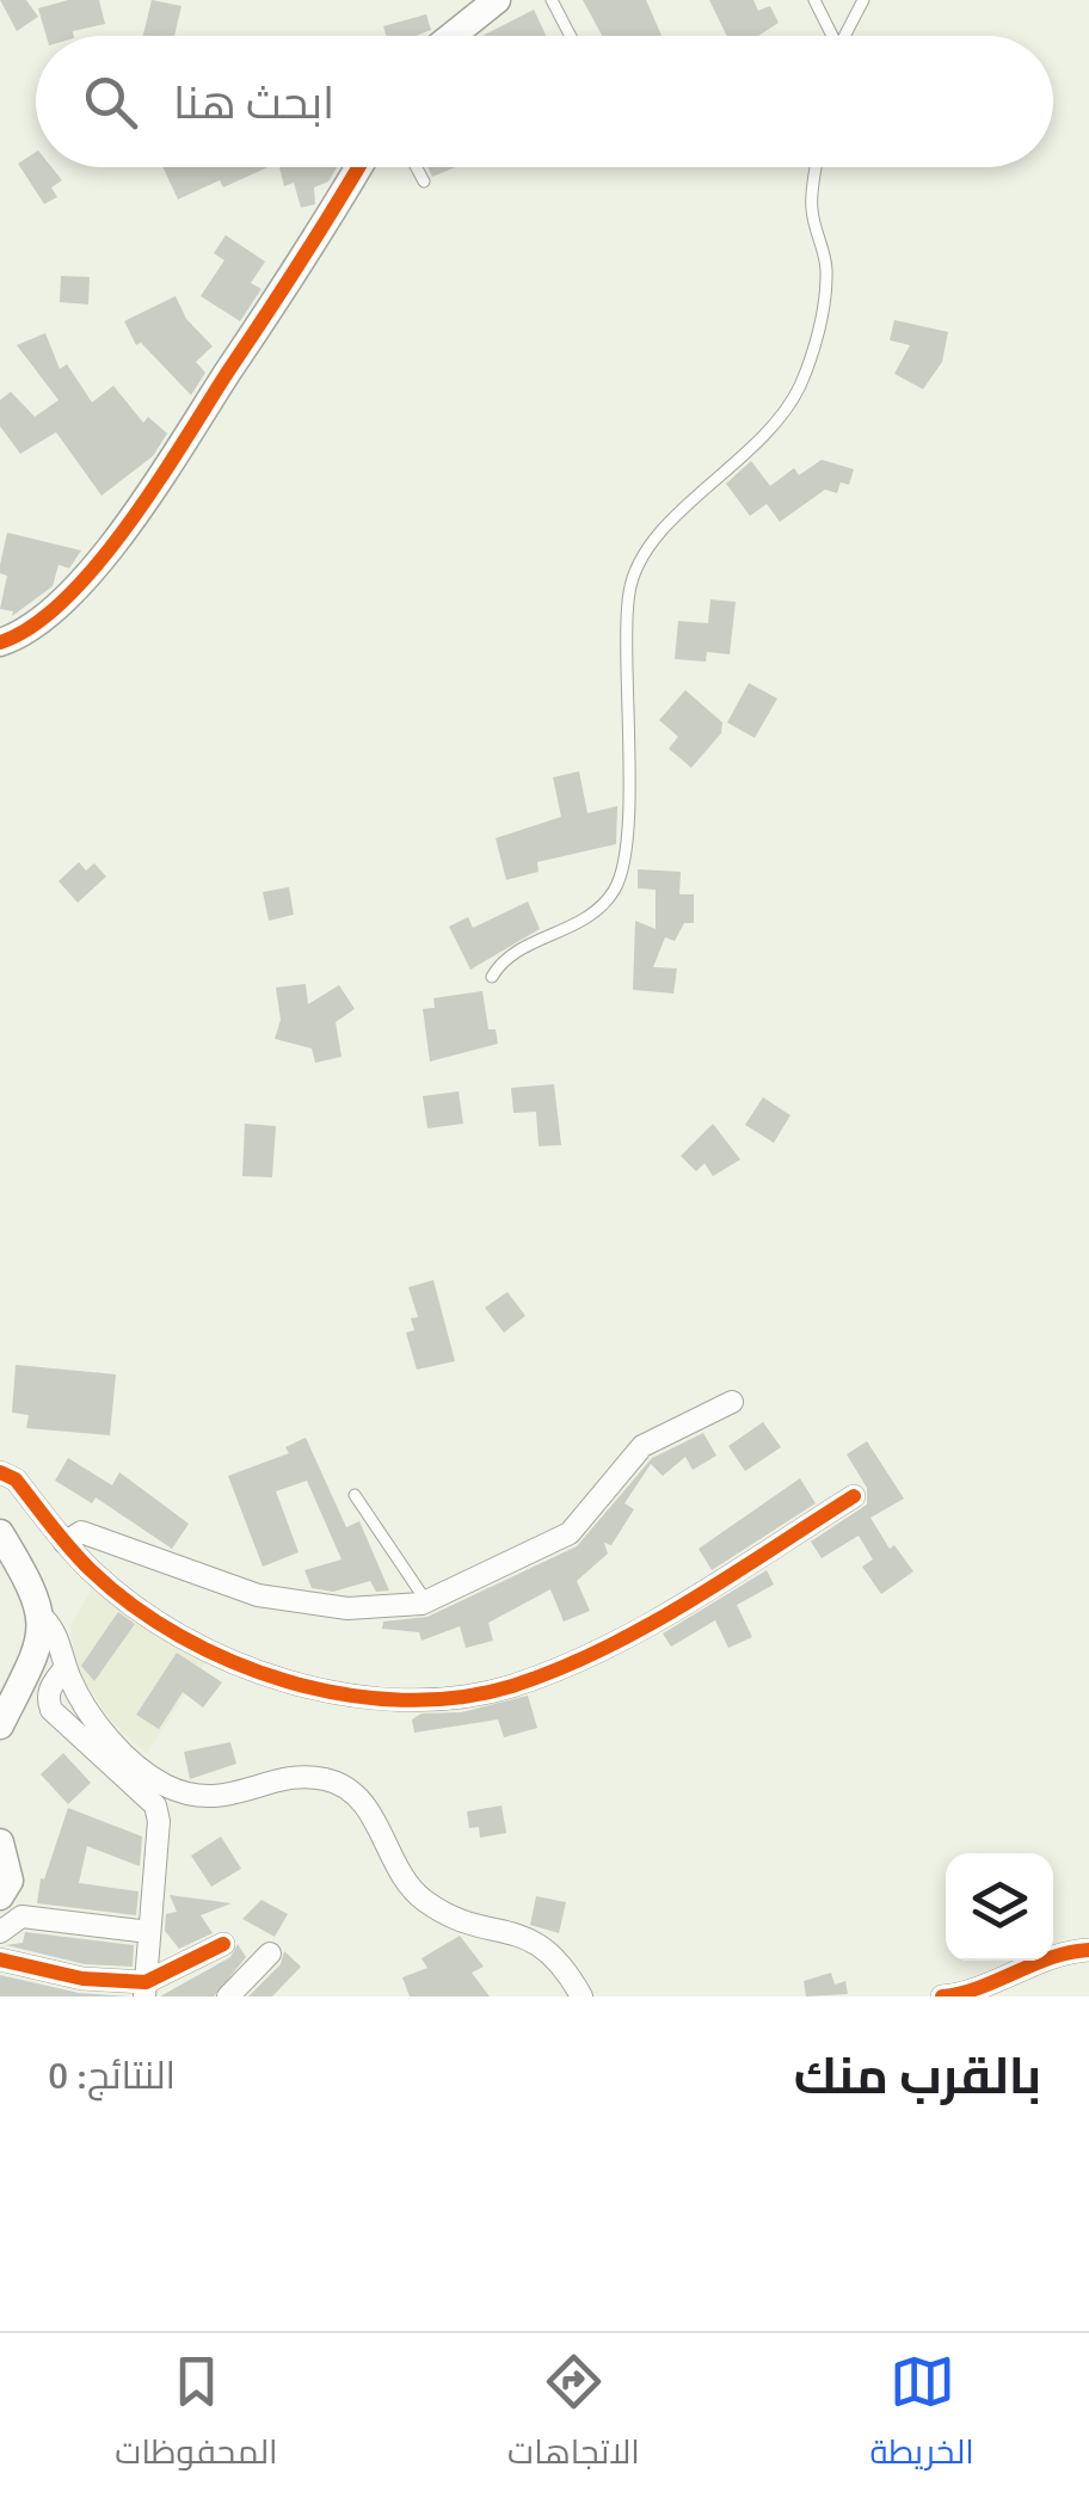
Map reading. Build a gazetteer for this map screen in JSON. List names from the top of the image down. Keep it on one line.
{"page":{"search":"ابحث هنا","heading":["بالقرب منك","النتائج: 0"],"nav":["الخريطة","الاتجاهات","المحفوظات"]}}
